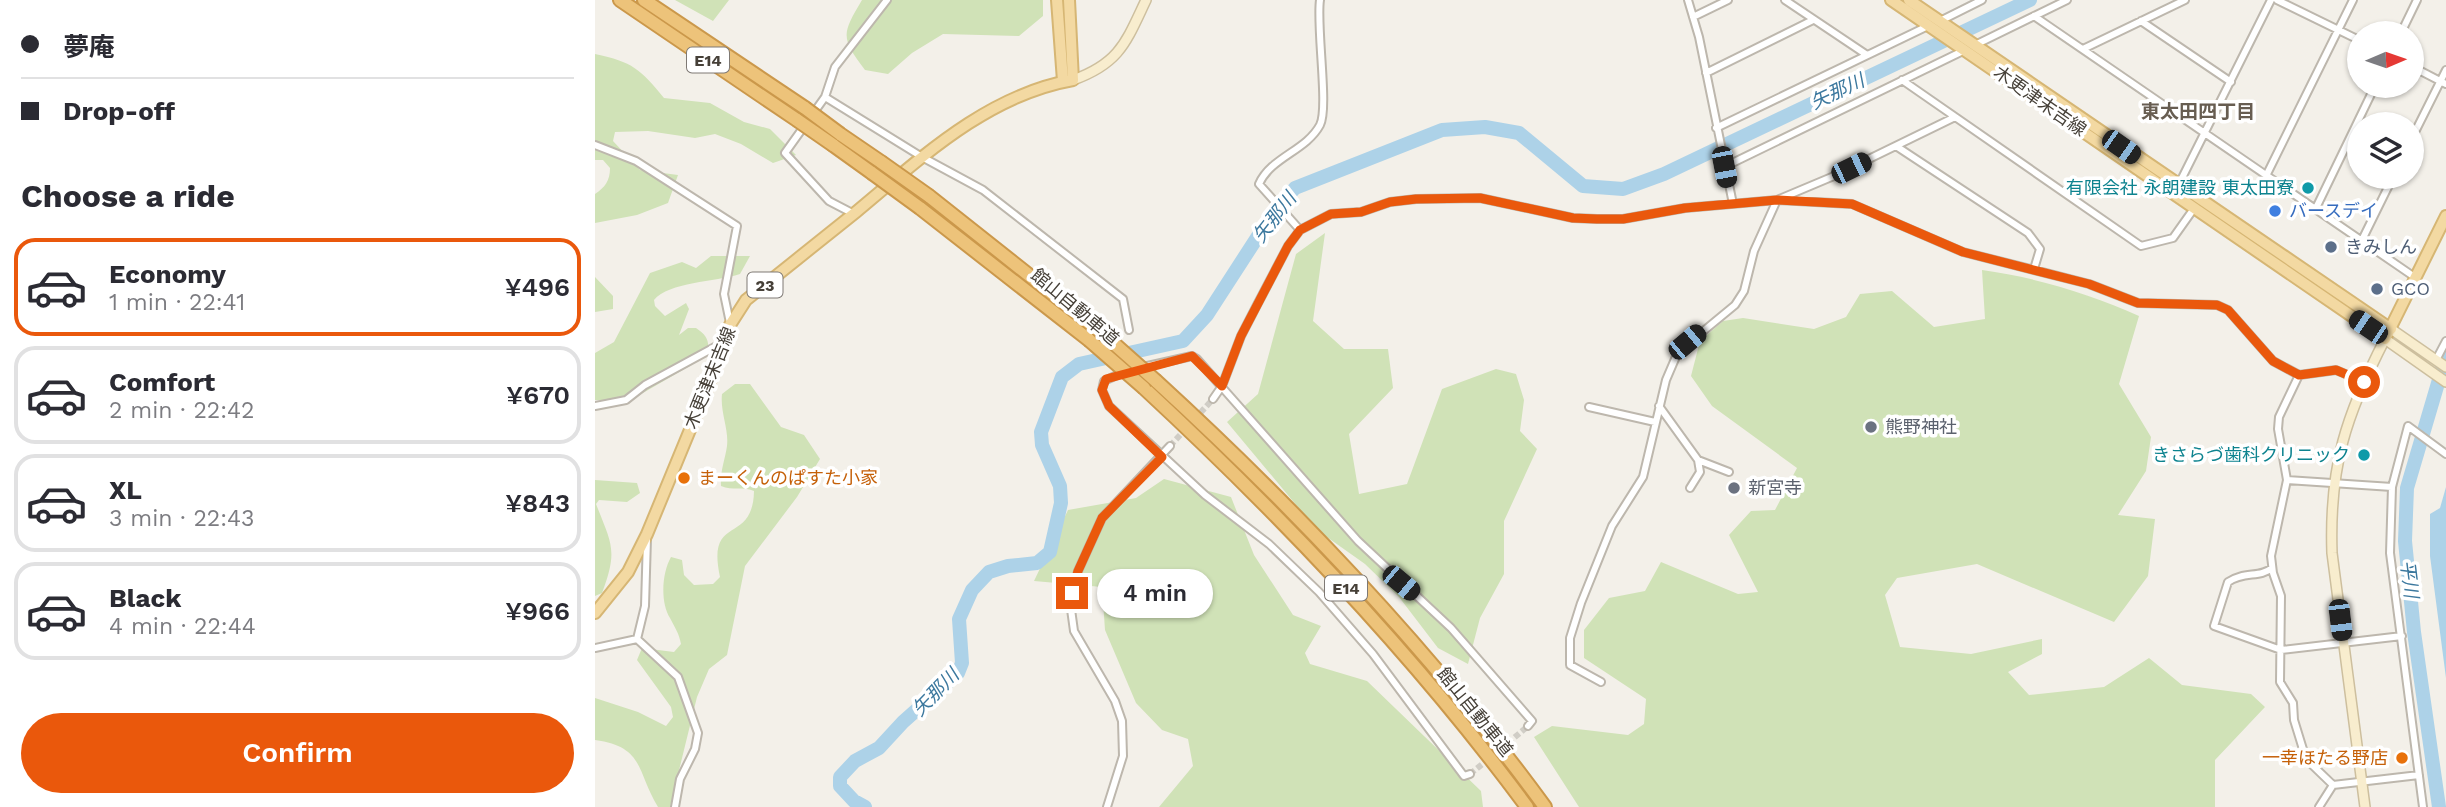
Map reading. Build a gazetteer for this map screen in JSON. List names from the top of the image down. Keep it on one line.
{"streets":{"highway":["E14","館山自動車道"],"main road":["木更津末吉線","23"]},"districts":["東太田四丁目"],"water":["矢那川","平川"],"places":["有限会社 永朗建設 東太田寮","バースデイ","きみしん","GCO","熊野神社","きさらづ歯科クリニック","まーくんのぱすた小家","新宮寺","一幸ほたる野店"],"north":"right","page":{"banner":["夢庵","Drop-off"],"heading":"Choose a ride","list":[{"name":"Economy","note":"1 min · 22:41","value":"¥496"},{"name":"Comfort","note":"2 min · 22:42","value":"¥670"},{"name":"XL","note":"3 min · 22:43","value":"¥843"},{"name":"Black","note":"4 min · 22:44","value":"¥966"}],"bubble":"4 min","buttons":"Confirm"}}
